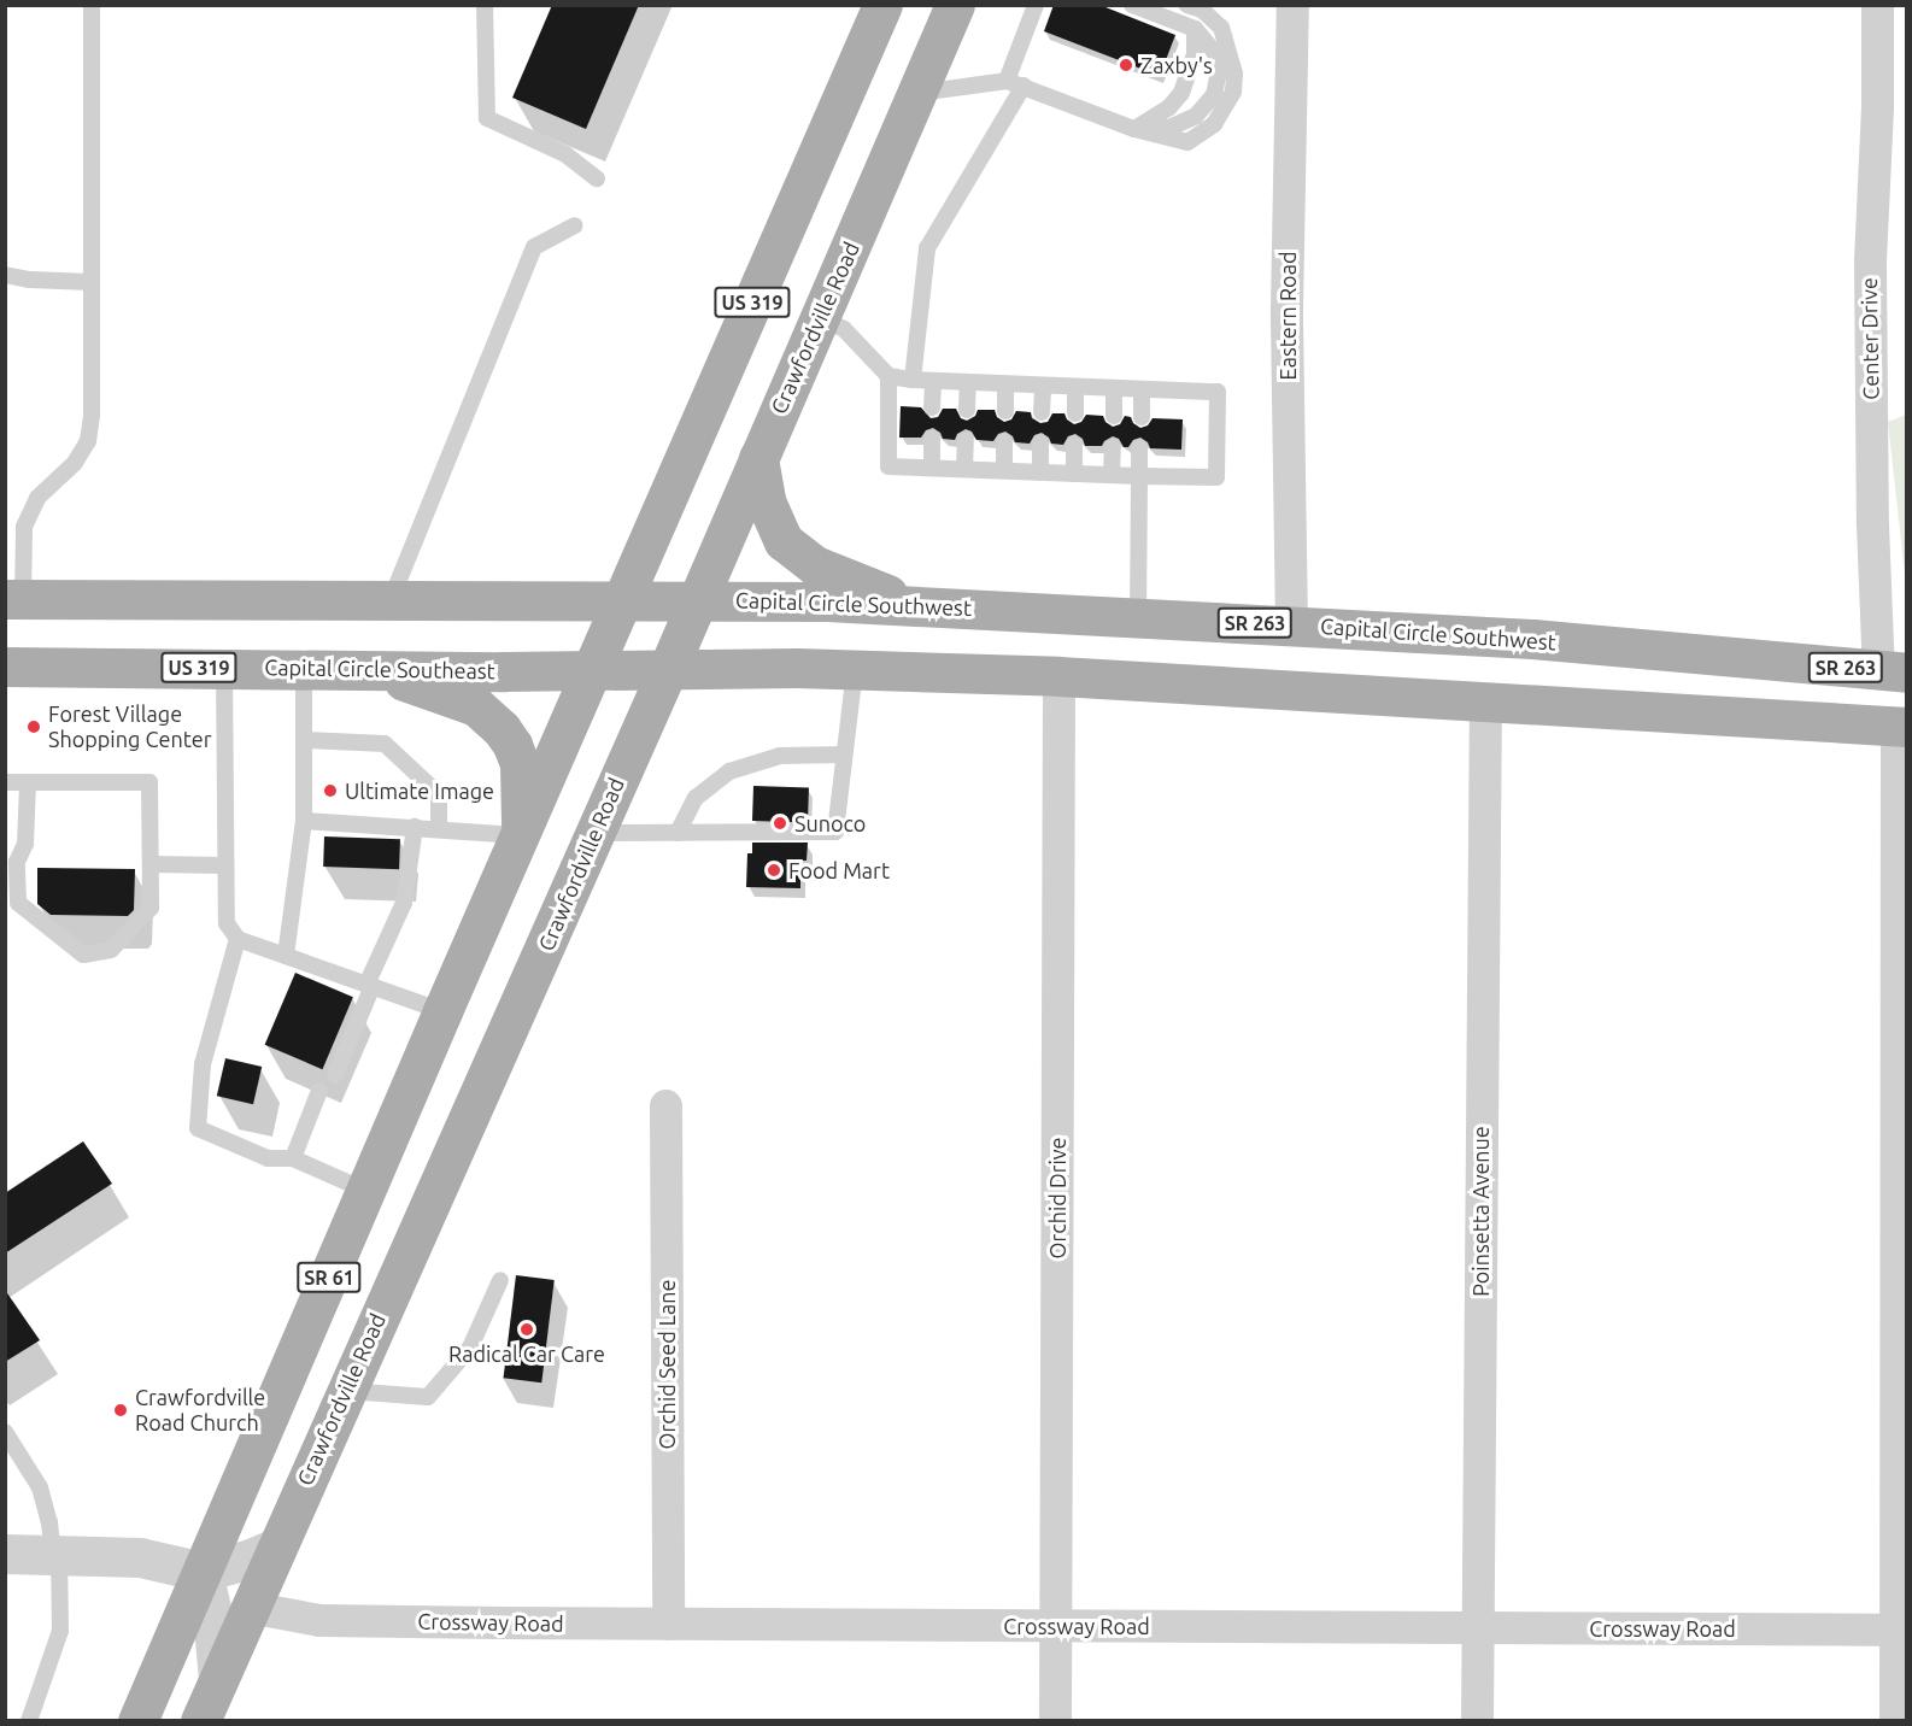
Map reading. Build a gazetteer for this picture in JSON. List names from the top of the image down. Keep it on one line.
{"streets":{"main road":["US 319","Crawfordville Road","Capital Circle Southwest","SR 263","Capital Circle Southeast","SR 61"],"street":["Eastern Road","Center Drive","Orchid Drive","Poinsetta Avenue","Orchid Seed Lane","Crossway Road"]},"crossings":[["US 319","Capital Circle Southwest"],["US 319","SR 61"],["Eastern Road","Capital Circle Southwest"],["Crawfordville Road","Capital Circle Southwest"],["Crawfordville Road","Capital Circle Southeast"],["Crawfordville Road","Crossway Road"],["Center Drive","Capital Circle Southwest"],["Capital Circle Southwest","SR 61"],["Capital Circle Southeast","SR 61"],["Orchid Drive","Crossway Road"],["Poinsetta Avenue","Crossway Road"],["Orchid Seed Lane","Crossway Road"]],"places":["Zaxby's","Forest Village Shopping Center","Ultimate Image","Sunoco","Food Mart","Radical Car Care","Crawfordville Road Church"]}
